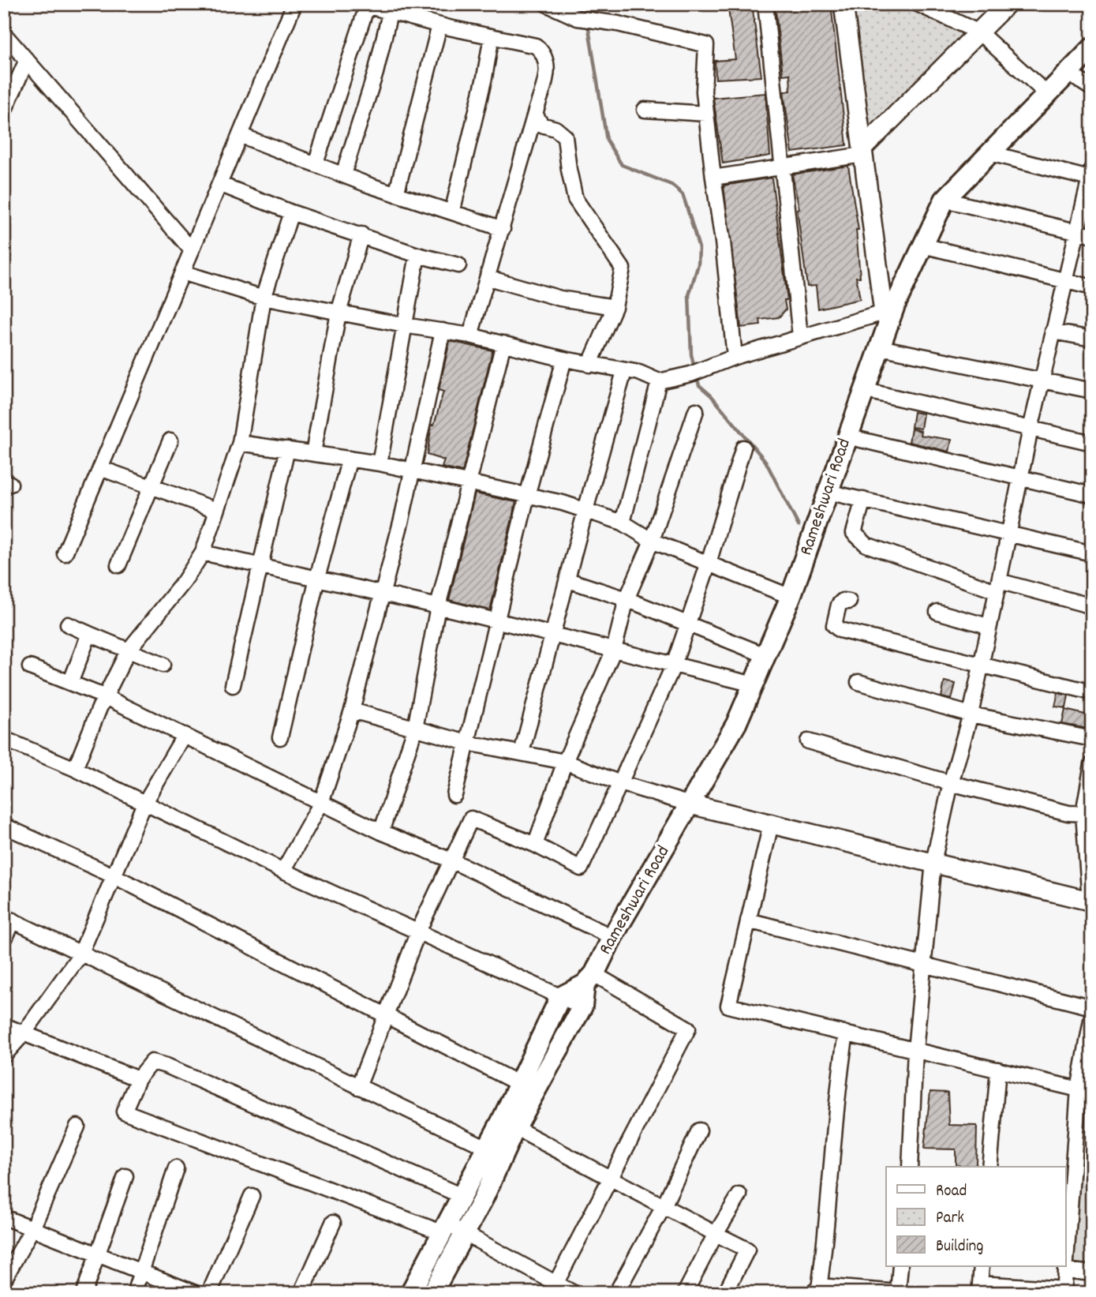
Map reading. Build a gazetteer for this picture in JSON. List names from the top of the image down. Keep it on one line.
{"streets":{"main road":["Rameshwari Road"]},"legend":["Road","Park","Building"]}
